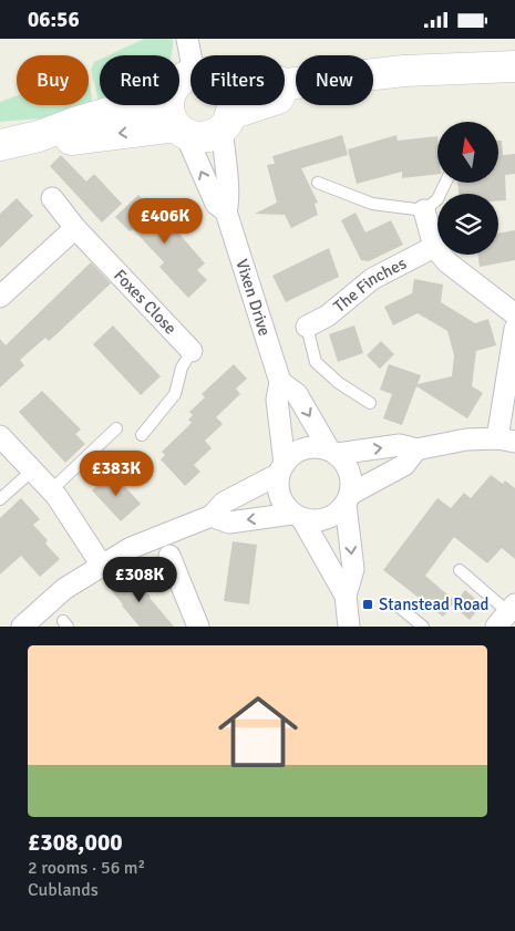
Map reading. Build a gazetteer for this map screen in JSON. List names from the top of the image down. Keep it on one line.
{"streets":{"street":["The Finches","Vixen Drive","Foxes Close"]},"places":{"transit":["Stanstead Road"]},"north":"top","page":{"status":"06:56","chip":["Buy","Rent","Filters","New"],"price":["£406K","£383K","£308K"],"list":[{"name":"£308,000","note":"2 rooms · 56 m² · Cublands"}]}}
